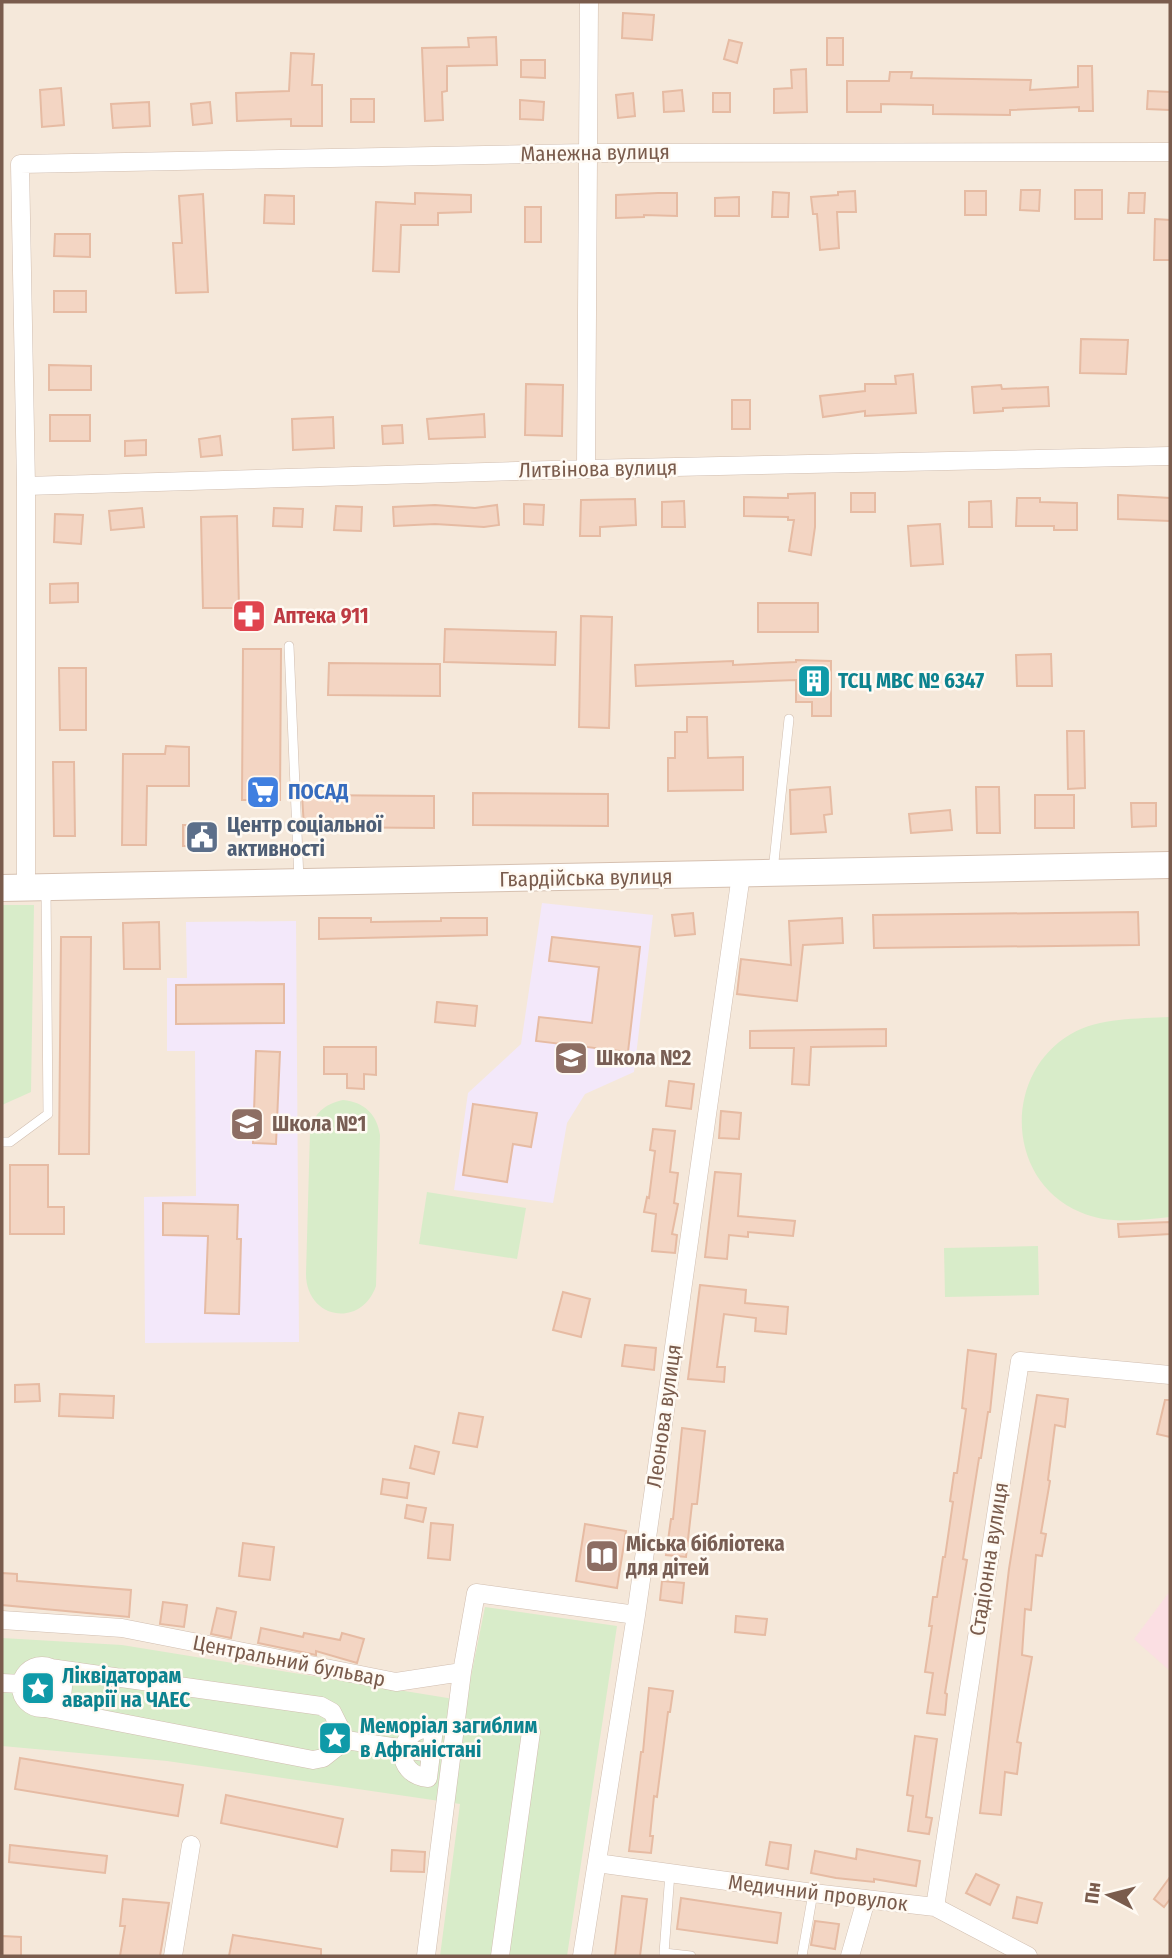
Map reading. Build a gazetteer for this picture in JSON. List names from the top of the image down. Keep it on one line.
{"streets":{"street":["Манежна вулиця","Литвінова вулиця","Гвардійська вулиця","Леонова вулиця","Стадіонна вулиця","Центральний бульвар","Медичний провулок"]},"crossings":[["Манежна вулиця","Литвінова вулиця"],["Гвардійська вулиця","Леонова вулиця"],["Леонова вулиця","Медичний провулок"],["Стадіонна вулиця","Медичний провулок"]],"places":{"pharmacy":["Аптека 911"],"building":["ТСЦ МВС № 6347"],"supermarket":["ПОСАД"],"public building":["Центр соціальної активності"],"school or university":["Школа №2","Школа №1"],"library":["Міська бібліотека для дітей"],"place":["Ліквідаторам аварії на ЧАЕС","Меморіал загиблим в Афганістані"]},"north":"left"}
